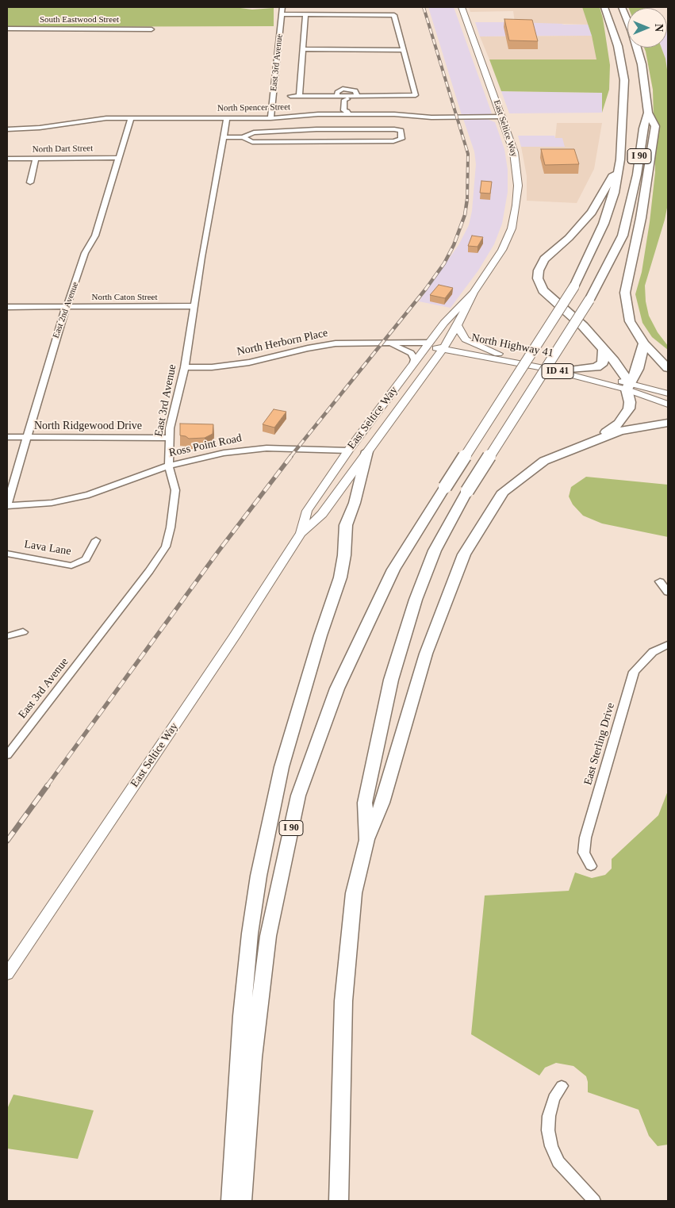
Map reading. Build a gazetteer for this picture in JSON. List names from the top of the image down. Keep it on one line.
{"streets":{"highway":["I 90"],"main road":["East Seltice Way","North Herborn Place","North Highway 41","ID 41","Ross Point Road"],"street":["South Eastwood Street","East 3rd Avenue","North Spencer Street","North Dart Street","North Caton Street","East 2nd Avenue","North Ridgewood Drive","Lava Lane","East Sterling Drive"]},"crossings":[["East 3rd Avenue","North Spencer Street"],["East 3rd Avenue","North Caton Street"],["East 3rd Avenue","North Herborn Place"],["East 3rd Avenue","North Ridgewood Drive"],["East 3rd Avenue","Ross Point Road"],["North Spencer Street","East Seltice Way"],["North Spencer Street","East 2nd Avenue"],["East Seltice Way","North Herborn Place"],["East Seltice Way","North Highway 41"],["East Seltice Way","Ross Point Road"],["North Dart Street","East 2nd Avenue"],["North Caton Street","East 2nd Avenue"],["East 2nd Avenue","North Ridgewood Drive"],["East 2nd Avenue","Ross Point Road"],["North Herborn Place","North Highway 41"]],"north":"right"}
